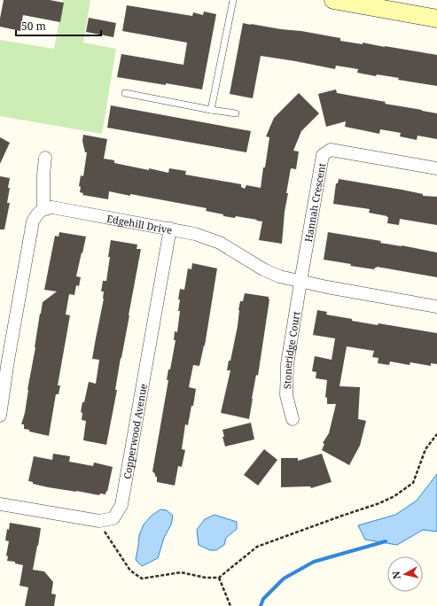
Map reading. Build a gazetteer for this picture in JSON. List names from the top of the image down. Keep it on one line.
{"streets":{"street":["Hannah Crescent","Edgehill Drive","Stoneridge Court","Copperwood Avenue"]},"crossings":[["Hannah Crescent","Edgehill Drive"],["Hannah Crescent","Stoneridge Court"],["Edgehill Drive","Stoneridge Court"],["Edgehill Drive","Copperwood Avenue"]],"scale_bar":"50 m","north":"left"}
